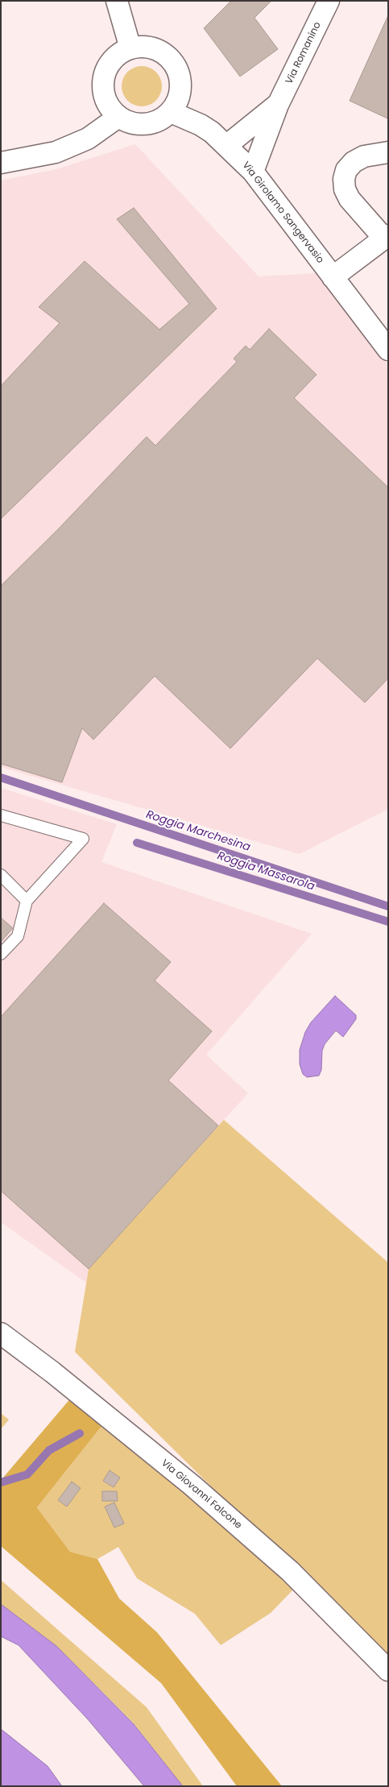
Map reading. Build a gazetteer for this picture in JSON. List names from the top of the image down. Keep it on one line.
{"streets":{"street":["Via Romanino","Via Girolamo Sangervasio","Via Giovanni Falcone"]},"crossings":[["Via Romanino","Via Girolamo Sangervasio"]],"water":["Roggia Marchesina","Roggia Massarola"]}
